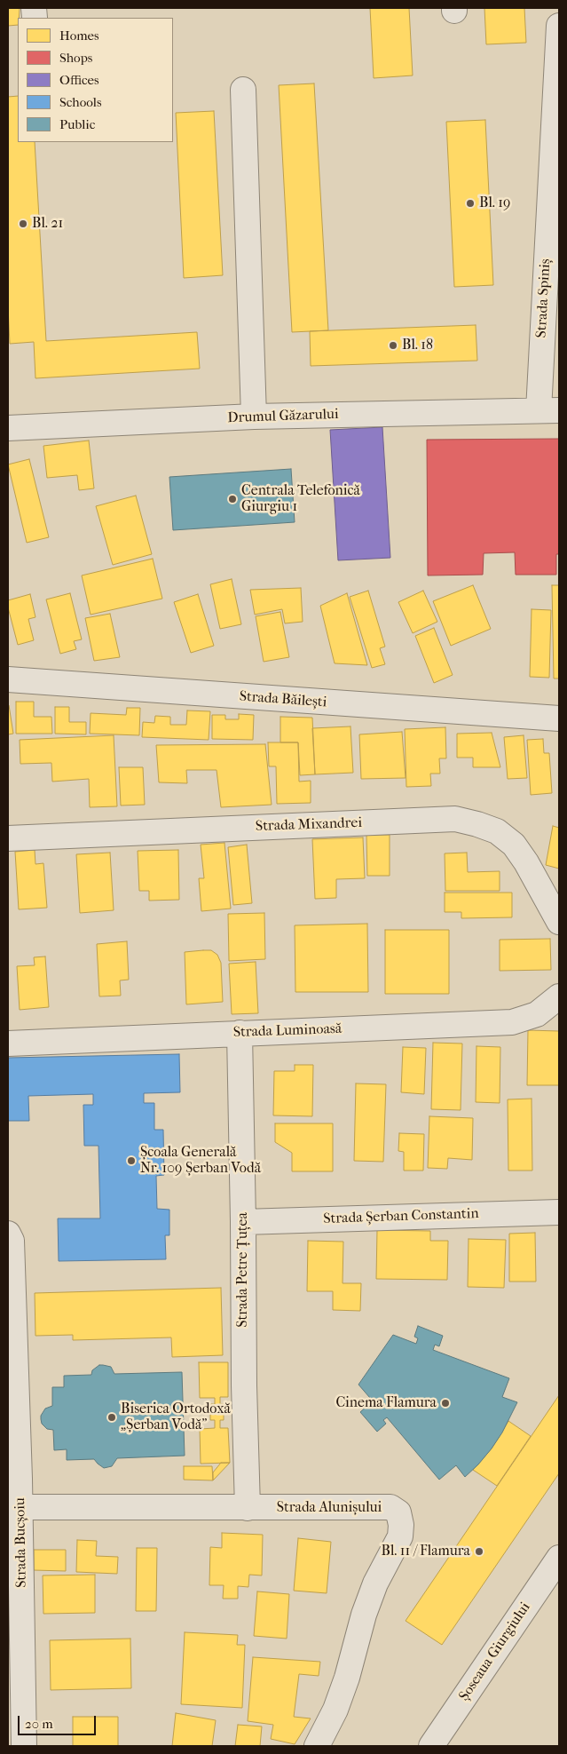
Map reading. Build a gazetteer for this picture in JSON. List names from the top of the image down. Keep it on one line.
{"streets":{"street":["Strada Spiniș","Drumul Găzarului","Strada Băilești","Strada Mixandrei","Strada Luminoasă","Strada Șerban Constantin","Strada Petre Țuțea","Strada Alunișului","Strada Bucșoiu","Șoseaua Giurgiului"]},"crossings":[["Strada Spiniș","Drumul Găzarului"],["Strada Luminoasă","Strada Petre Țuțea"],["Strada Șerban Constantin","Strada Petre Țuțea"],["Strada Petre Țuțea","Strada Alunișului"],["Strada Alunișului","Strada Bucșoiu"]],"places":["Bl. 19","Bl. 21","Bl. 18","Centrala Telefonică Giurgiu 1","Școala Generală Nr. 109 Șerban Vodă","Cinema Flamura","Biserica Ortodoxă „Șerban Vodă”","Bl. 11 / Flamura"],"legend":["Homes","Shops","Offices","Schools","Public"],"scale_bar":"20 m"}
